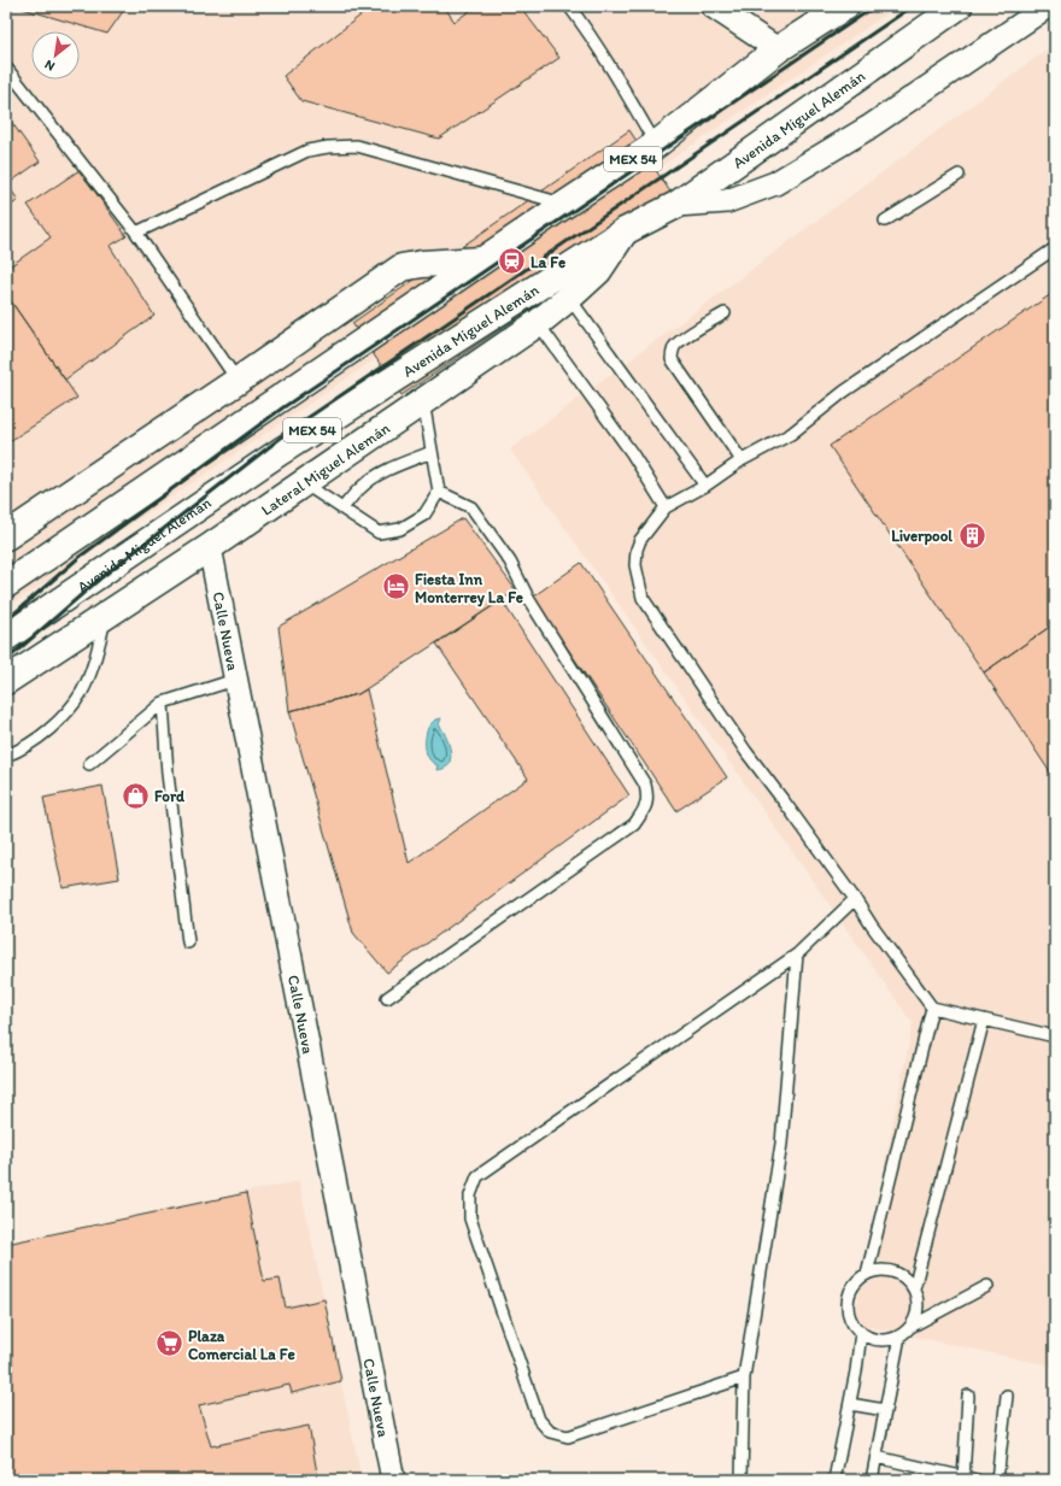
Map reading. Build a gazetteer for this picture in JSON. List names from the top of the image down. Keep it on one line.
{"streets":{"main road":["Avenida Miguel Alemán","MEX 54","Lateral Miguel Alemán"],"street":["Calle Nueva"]},"crossings":[["Avenida Miguel Alemán","Lateral Miguel Alemán"],["Lateral Miguel Alemán","Calle Nueva"]],"places":{"station":["La Fe"],"building":["Liverpool"],"hotel":["Fiesta Inn Monterrey La Fe"],"shop":["Ford"],"supermarket":["Plaza Comercial La Fe"]},"north":"bottom left"}
